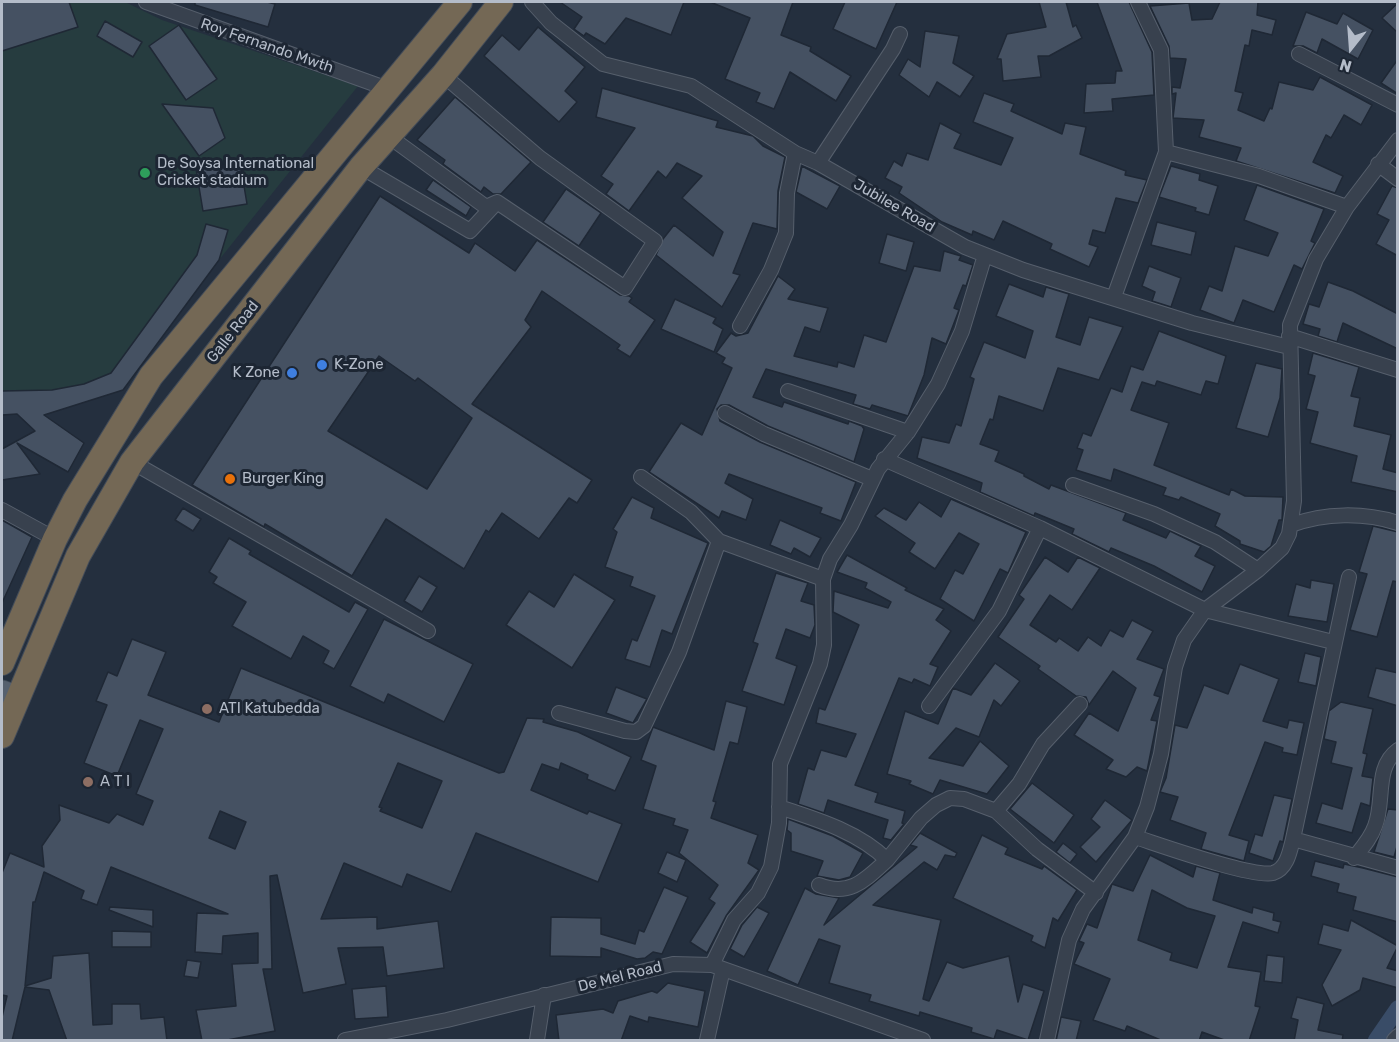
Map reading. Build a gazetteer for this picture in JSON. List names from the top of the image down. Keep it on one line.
{"streets":{"highway":["Galle Road"],"street":["Roy Fernando Mwth","Jubilee Road","De Mel Road"]},"places":["De Soysa International Cricket stadium","K-Zone","K Zone","Burger King","ATI Katubedda","A T I"],"north":"bottom"}
